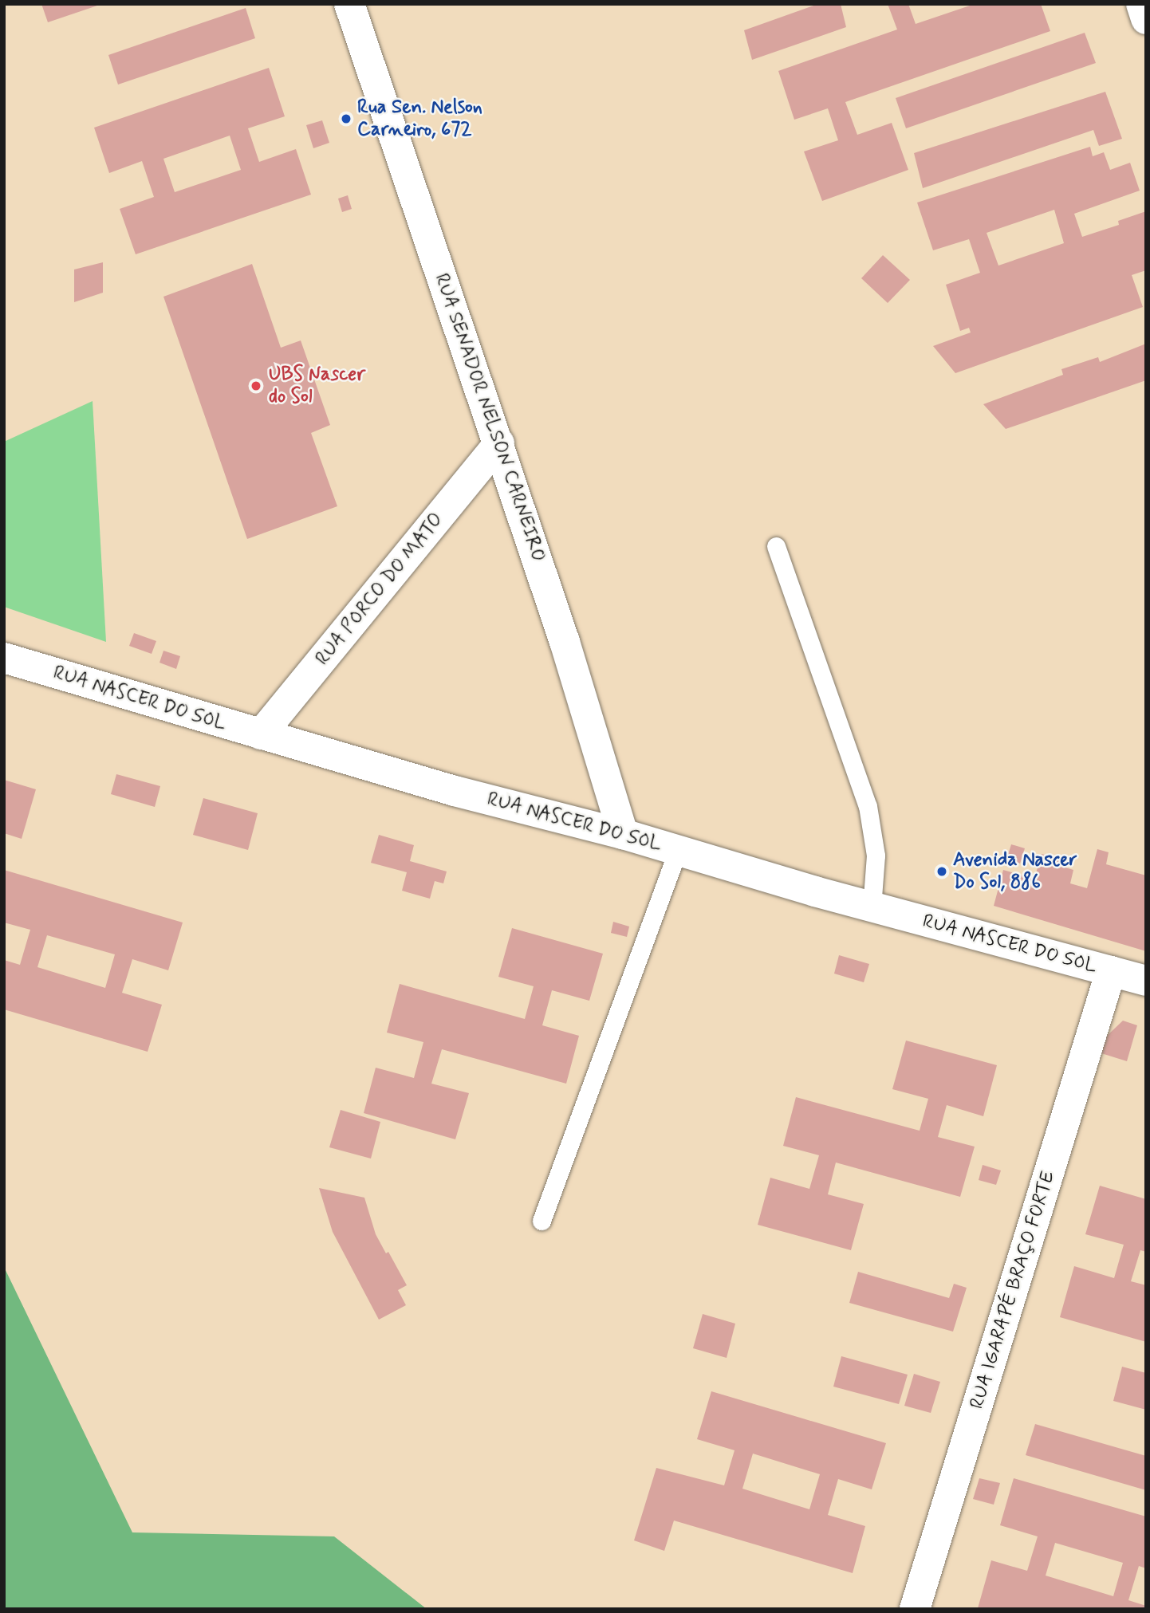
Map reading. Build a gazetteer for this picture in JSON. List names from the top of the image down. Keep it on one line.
{"streets":{"street":["RUA SENADOR NELSON CARNEIRO","RUA PORCO DO MATO","RUA NASCER DO SOL","RUA IGARAPÉ BRAÇO FORTE"]},"crossings":[["RUA SENADOR NELSON CARNEIRO","RUA PORCO DO MATO"],["RUA SENADOR NELSON CARNEIRO","RUA NASCER DO SOL"],["RUA PORCO DO MATO","RUA NASCER DO SOL"],["RUA NASCER DO SOL","RUA IGARAPÉ BRAÇO FORTE"]],"places":["Rua Sen. Nelson Carneiro, 672","UBS Nascer do Sol","Avenida Nascer Do Sol, 886"]}
